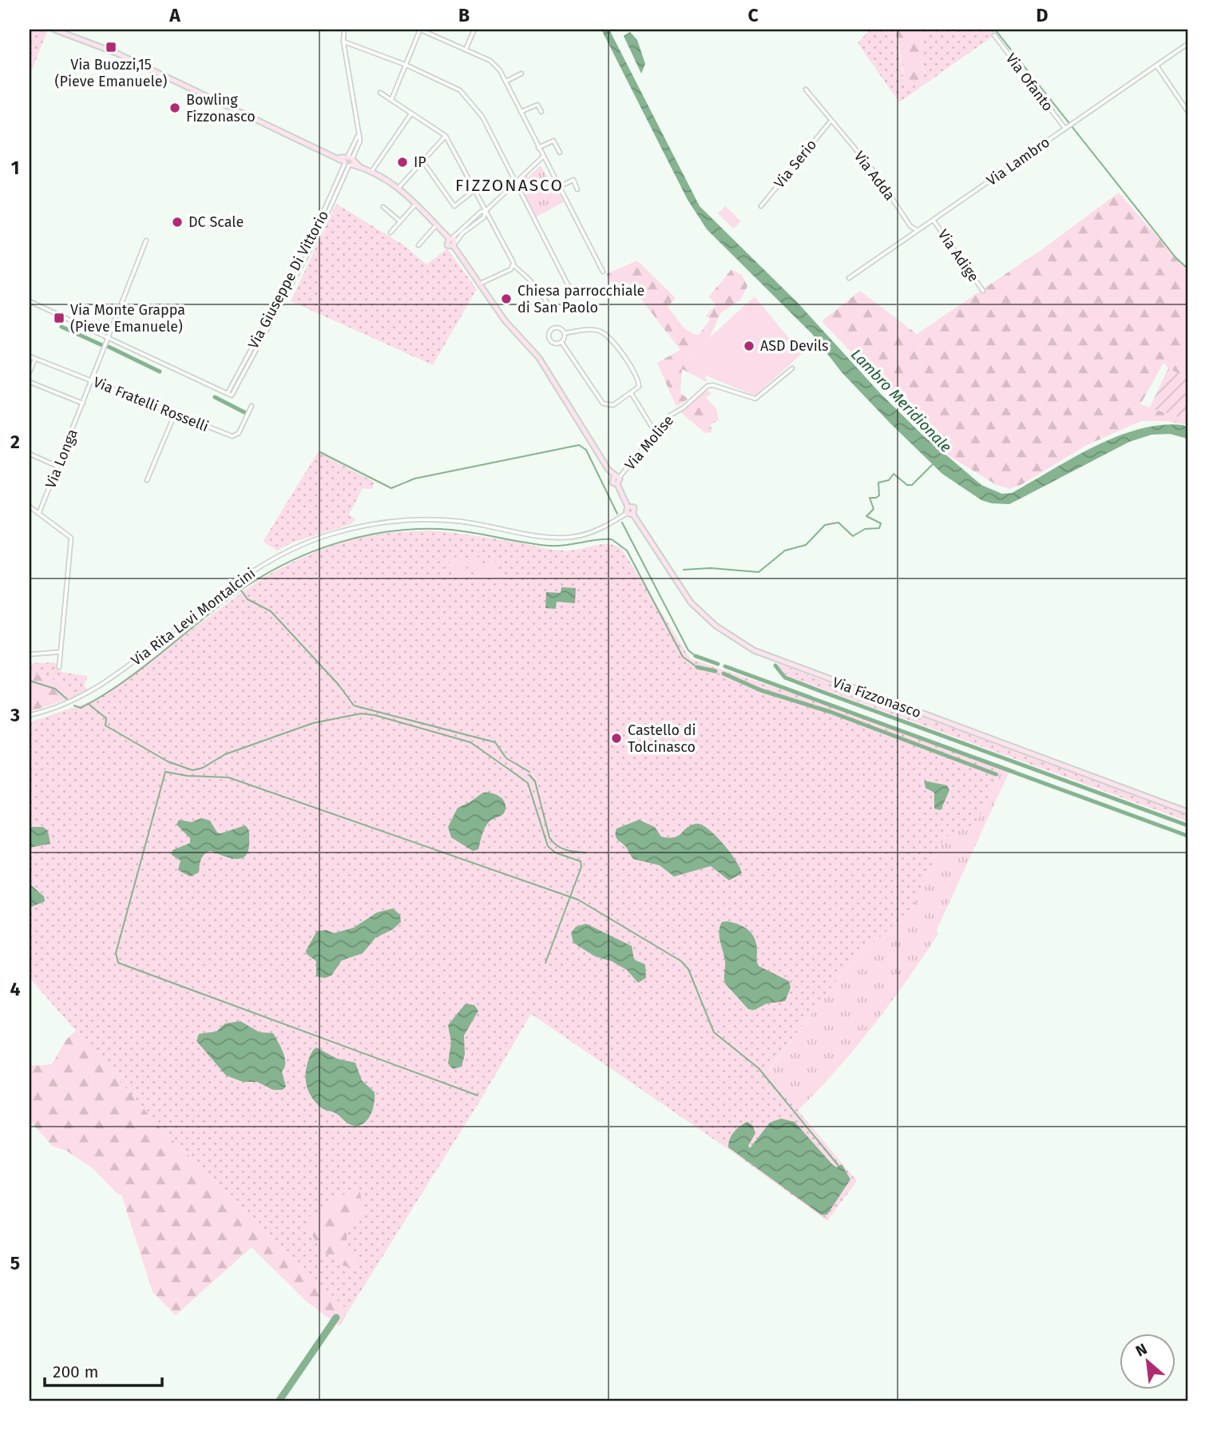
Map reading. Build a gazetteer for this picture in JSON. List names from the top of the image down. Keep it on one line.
{"streets":{"main road":["Via Fizzonasco"],"street":["Via Ofanto","Via Lambro","Via Serio","Via Adda","Via Adige","Via Giuseppe Di Vittorio","Via Fratelli Rosselli","Via Molise","Via Longa","Via Rita Levi Montalcini"]},"crossings":[["Via Ofanto","Via Lambro"],["Via Lambro","Via Adda"],["Via Lambro","Via Adige"],["Via Serio","Via Adda"],["Via Fratelli Rosselli","Via Longa"]],"districts":["FIZZONASCO"],"water":["Lambro Meridionale"],"places":{"transit":["Via Buozzi,15 (Pieve Emanuele)","Via Monte Grappa (Pieve Emanuele)"],"other":["Bowling Fizzonasco","IP","DC Scale","Chiesa parrocchiale di San Paolo","ASD Devils","Castello di Tolcinasco"]},"scale_bar":"200 m","north":"top left","grid":{"columns":["A","B","C","D"],"rows":["1","2","3","4","5"]}}
